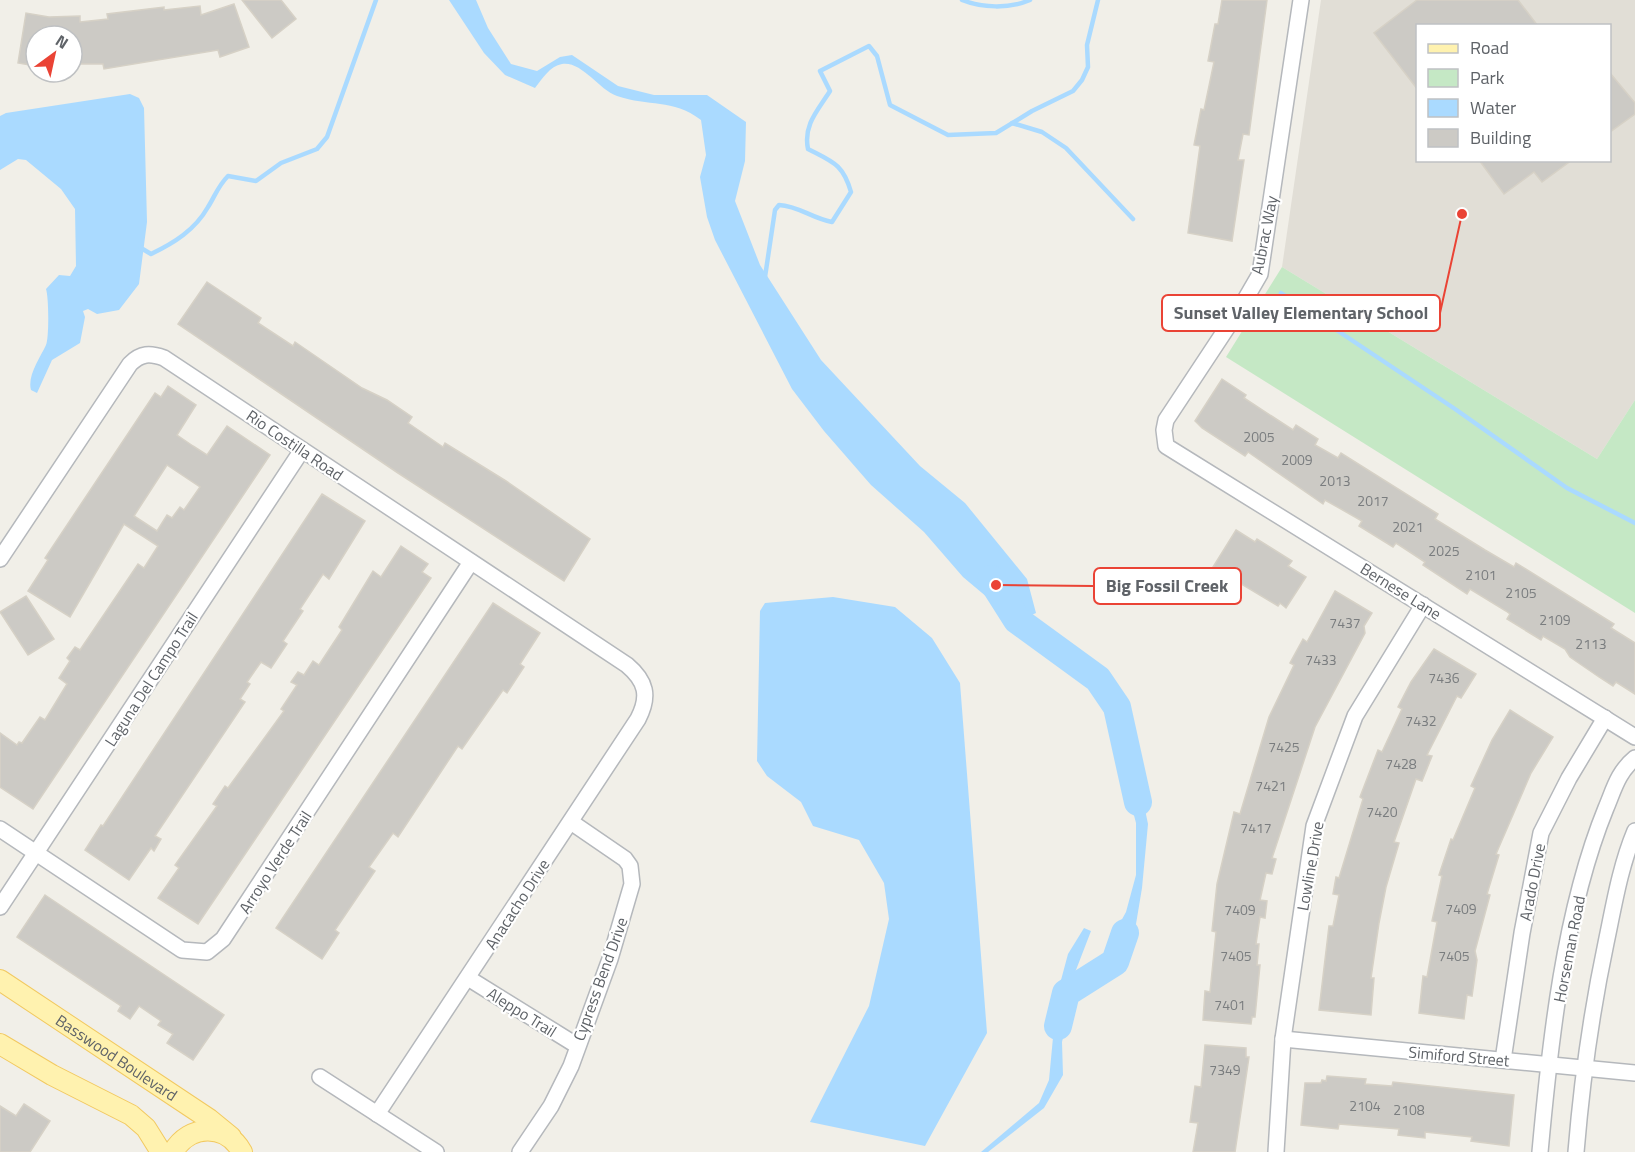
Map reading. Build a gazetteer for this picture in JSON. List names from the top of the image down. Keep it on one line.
{"streets":{"main road":["Basswood Boulevard"],"street":["Aubrac Way","Rio Costilla Road","Bernese Lane","Laguna Del Campo Trail","Arroyo Verde Trail","Lowline Drive","Arado Drive","Anacacho Drive","Horseman Road","Cypress Bend Drive","Aleppo Trail","Simiford Street"]},"crossings":[["Aubrac Way","Bernese Lane"],["Rio Costilla Road","Laguna Del Campo Trail"],["Rio Costilla Road","Arroyo Verde Trail"],["Rio Costilla Road","Anacacho Drive"],["Bernese Lane","Lowline Drive"],["Bernese Lane","Arado Drive"],["Laguna Del Campo Trail","Arroyo Verde Trail"],["Lowline Drive","Simiford Street"],["Arado Drive","Simiford Street"],["Anacacho Drive","Cypress Bend Drive"],["Anacacho Drive","Aleppo Trail"],["Horseman Road","Simiford Street"],["Cypress Bend Drive","Aleppo Trail"]],"places":["Sunset Valley Elementary School","Big Fossil Creek"],"house_numbers":["2005","2009","2013","2017","2021","2025","2101","2105","2109","7437","2113","7433","7436","7432","7425","7428","7421","7420","7417","7409","7409","7405","7405","7401","7349","2104","2108"],"legend":["Road","Park","Water","Building"],"north":"top right"}
